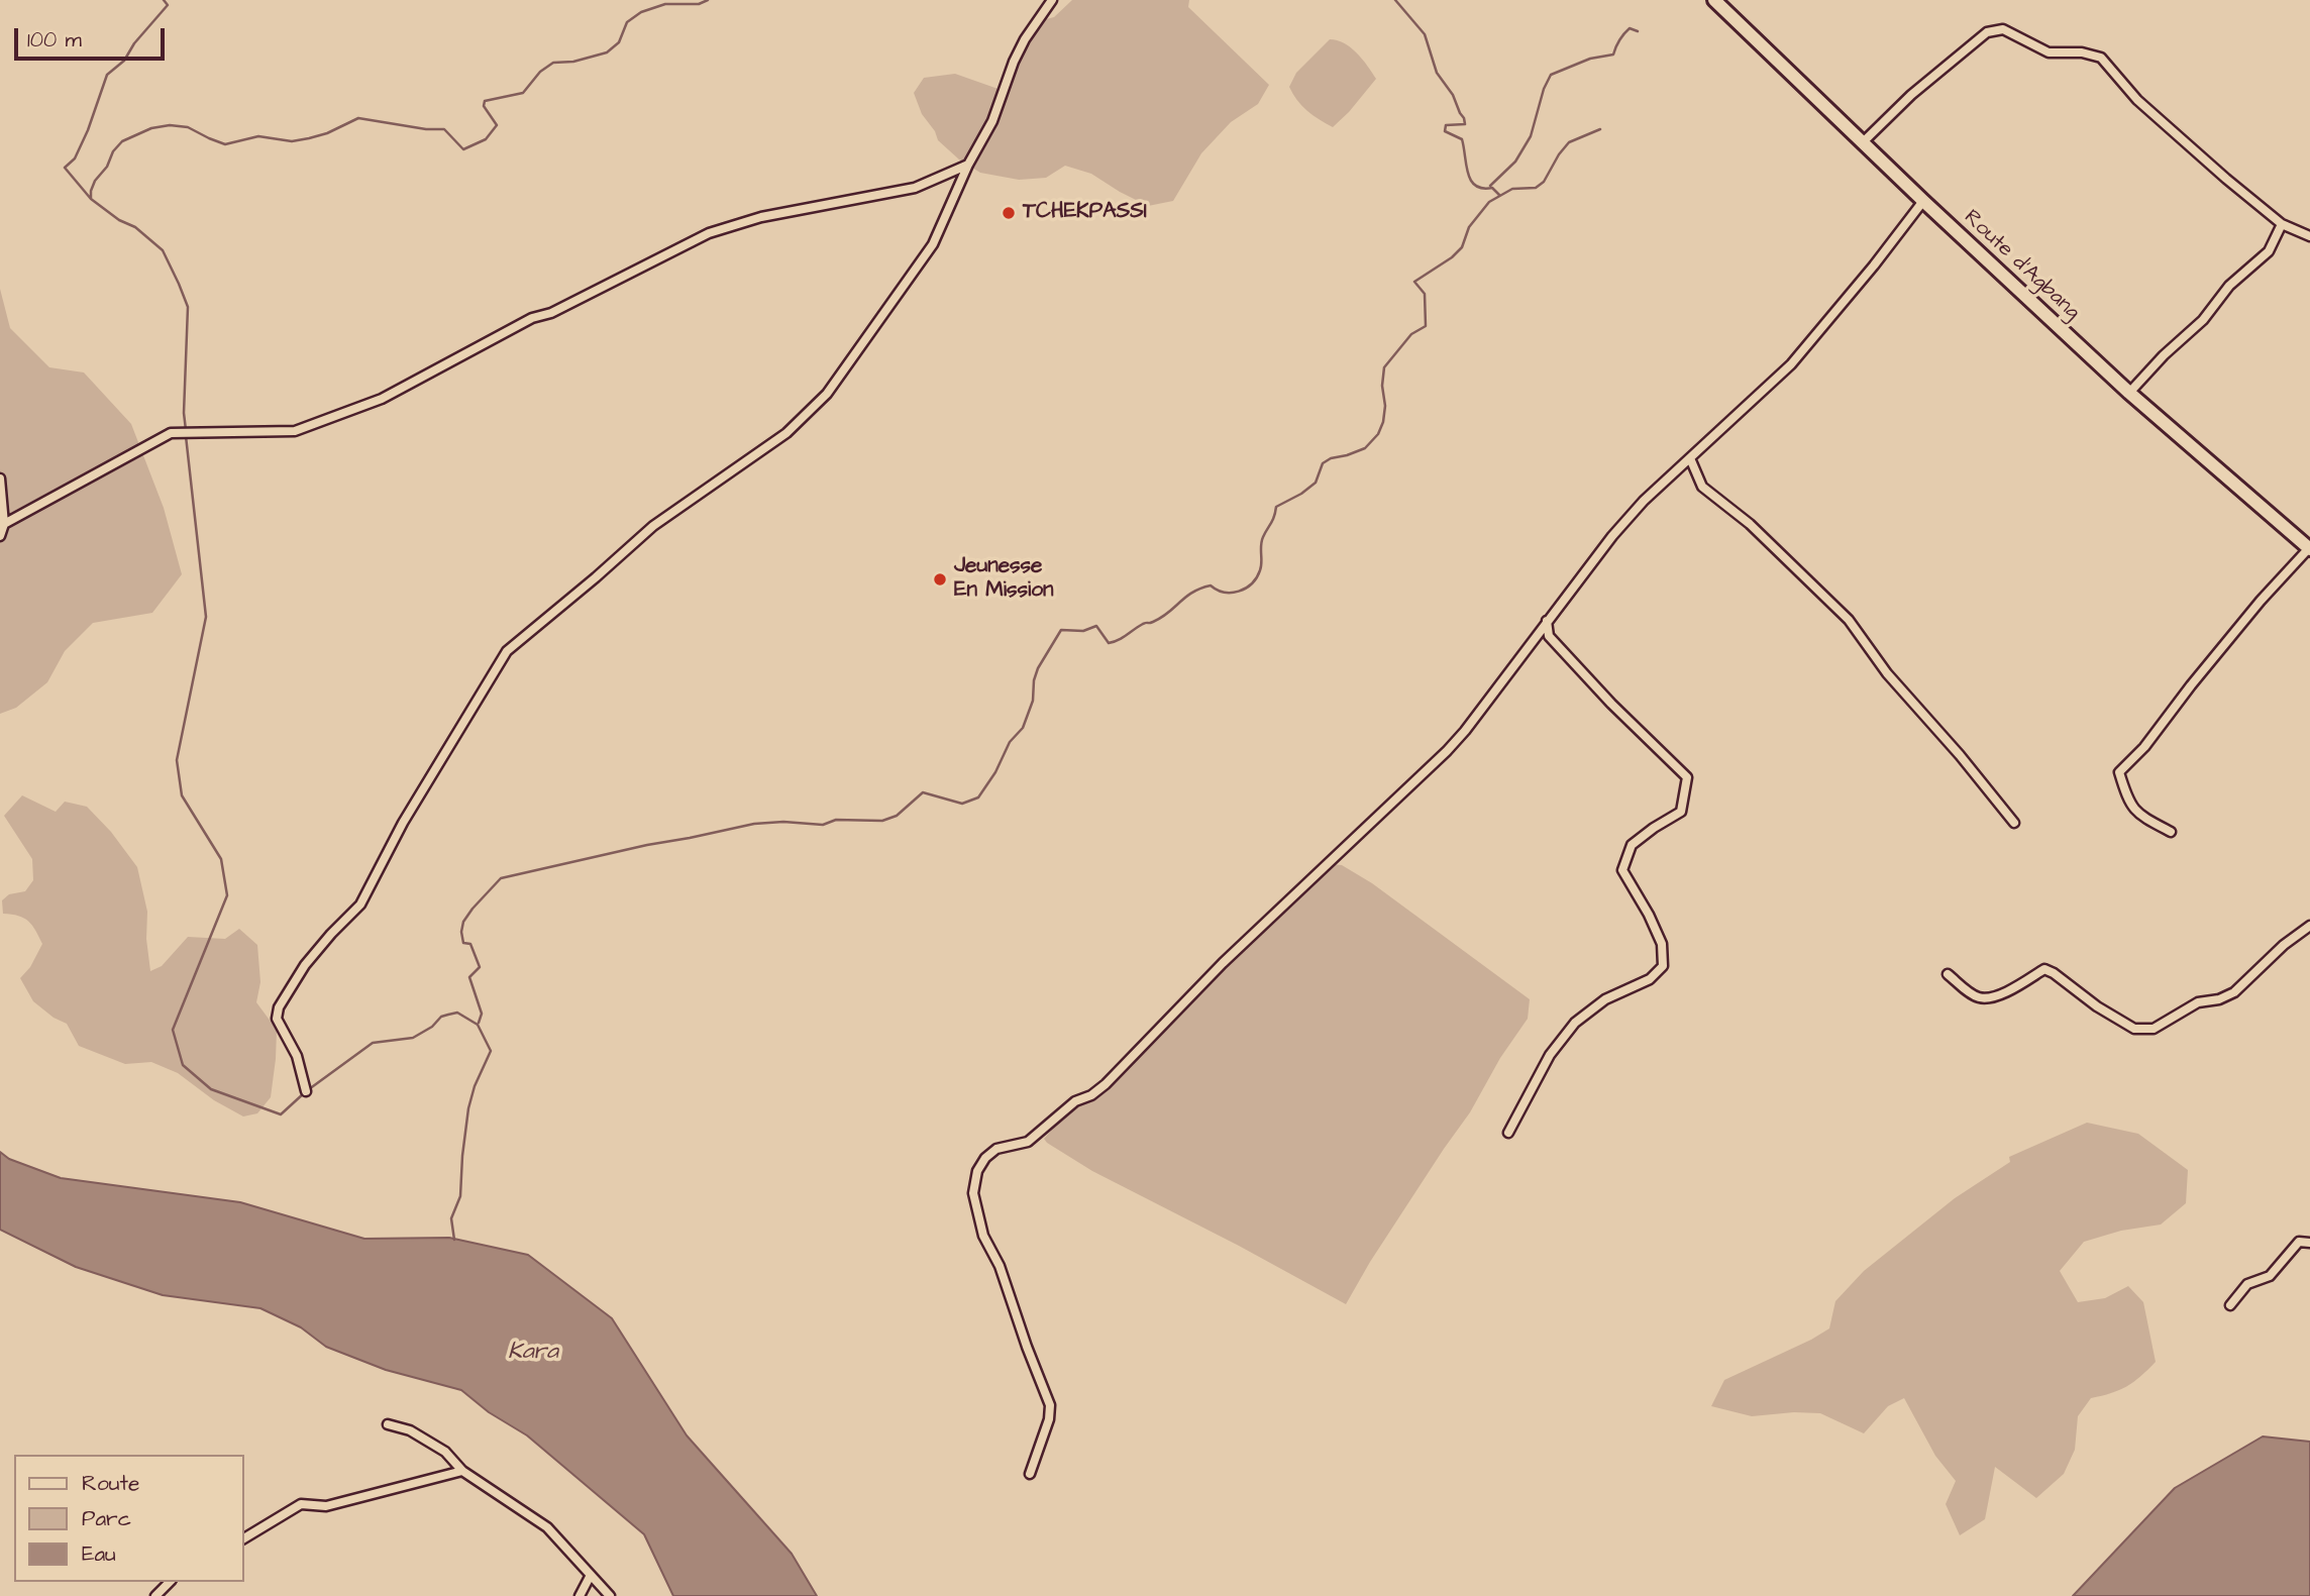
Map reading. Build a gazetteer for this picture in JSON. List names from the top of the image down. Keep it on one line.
{"streets":{"main road":["Route d'Agbang"]},"water":["Kara"],"places":["TCHEKPASSI","Jeunesse En Mission"],"legend":["Route","Parc","Eau"],"scale_bar":"100 m"}
